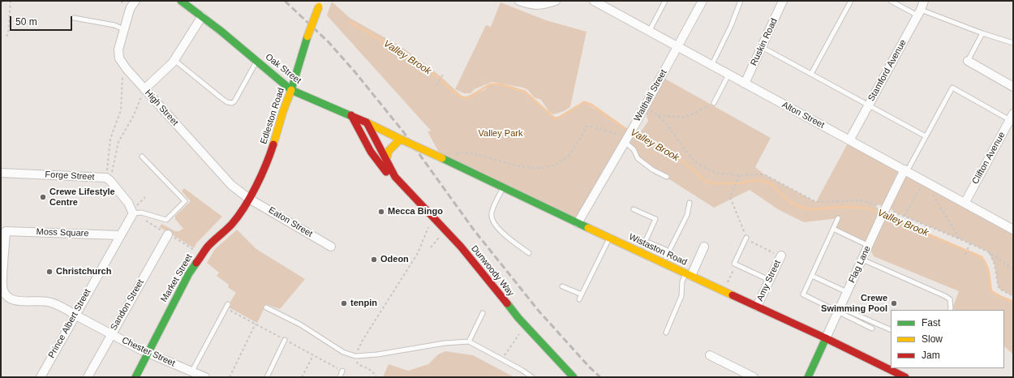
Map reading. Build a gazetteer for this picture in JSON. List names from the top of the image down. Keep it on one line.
{"streets":{"street":["Ruskin Road","Oak Street","Stamford Avenue","Walthall Street","High Street","Alton Street","Edleston Road","Clifton Avenue","Forge Street","Eaton Street","Moss Square","Wistaston Road","Flag Lane","Dunwoody Way","Market Street","Amy Street","Sandon Street","Prince Albert Street","Chester Street"]},"crossings":[["Ruskin Road","Alton Street"],["Oak Street","Edleston Road"],["Oak Street","Wistaston Road"],["Oak Street","Dunwoody Way"],["Stamford Avenue","Alton Street"],["Walthall Street","Alton Street"],["Walthall Street","Wistaston Road"],["High Street","Edleston Road"],["High Street","Eaton Street"],["High Street","Market Street"],["Alton Street","Clifton Avenue"],["Alton Street","Flag Lane"],["Edleston Road","Eaton Street"],["Edleston Road","Market Street"],["Eaton Street","Market Street"],["Moss Square","Prince Albert Street"],["Moss Square","Chester Street"],["Wistaston Road","Flag Lane"],["Wistaston Road","Amy Street"],["Market Street","Chester Street"],["Sandon Street","Chester Street"],["Prince Albert Street","Chester Street"]],"water":["Valley Brook"],"parks":["Valley Park"],"places":["Crewe Lifestyle Centre","Mecca Bingo","Odeon","Christchurch","tenpin","Crewe Swimming Pool"],"legend":["Fast","Slow","Jam"],"scale_bar":"50 m"}
